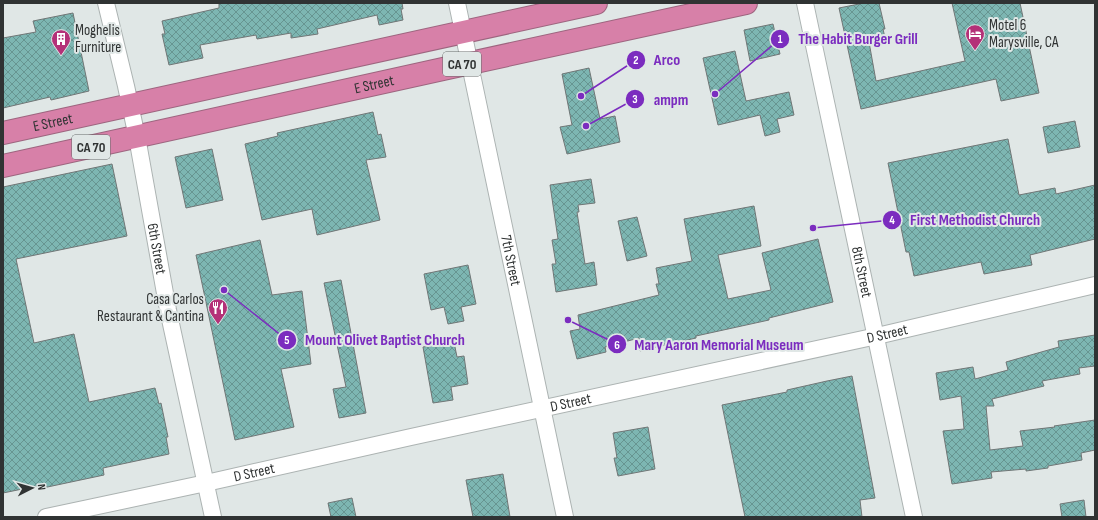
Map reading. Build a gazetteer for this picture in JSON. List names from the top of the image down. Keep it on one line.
{"streets":{"highway":["CA 70","E Street"],"street":["6th Street","7th Street","8th Street","D Street"]},"crossings":[["E Street","6th Street"],["E Street","7th Street"],["6th Street","D Street"],["7th Street","D Street"],["8th Street","D Street"]],"places":{"hotel":["Motel 6 Marysville, CA"],"building":["Moghelis Furniture"],"other":["The Habit Burger Grill","Arco","ampm","First Methodist Church","Mount Olivet Baptist Church","Mary Aaron Memorial Museum"],"restaurant":["Casa Carlos Restaurant & Cantina"]},"north":"right"}
